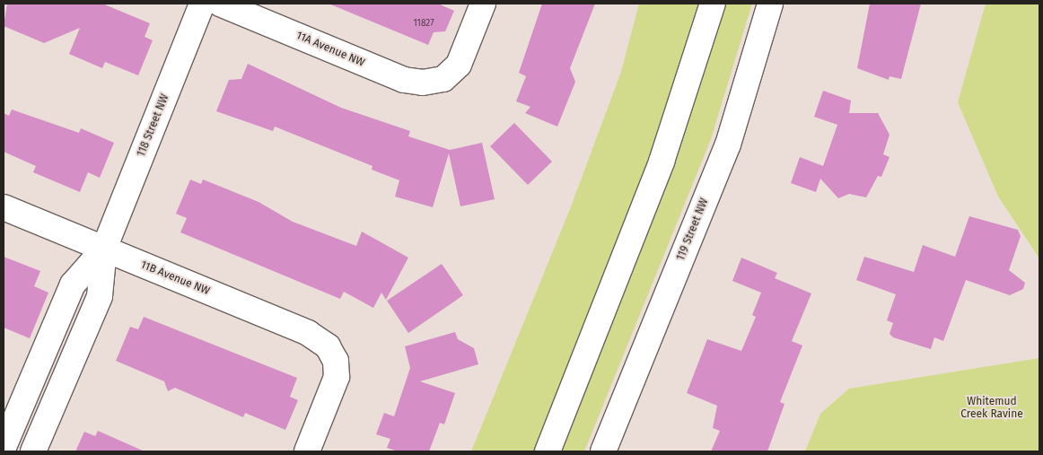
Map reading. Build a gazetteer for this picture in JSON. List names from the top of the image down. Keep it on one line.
{"streets":{"street":["11A Avenue NW","118 Street NW","119 Street NW","11B Avenue NW"]},"crossings":[["118 Street NW","11B Avenue NW"]],"parks":["Whitemud Creek Ravine"],"house_numbers":["11827"]}
